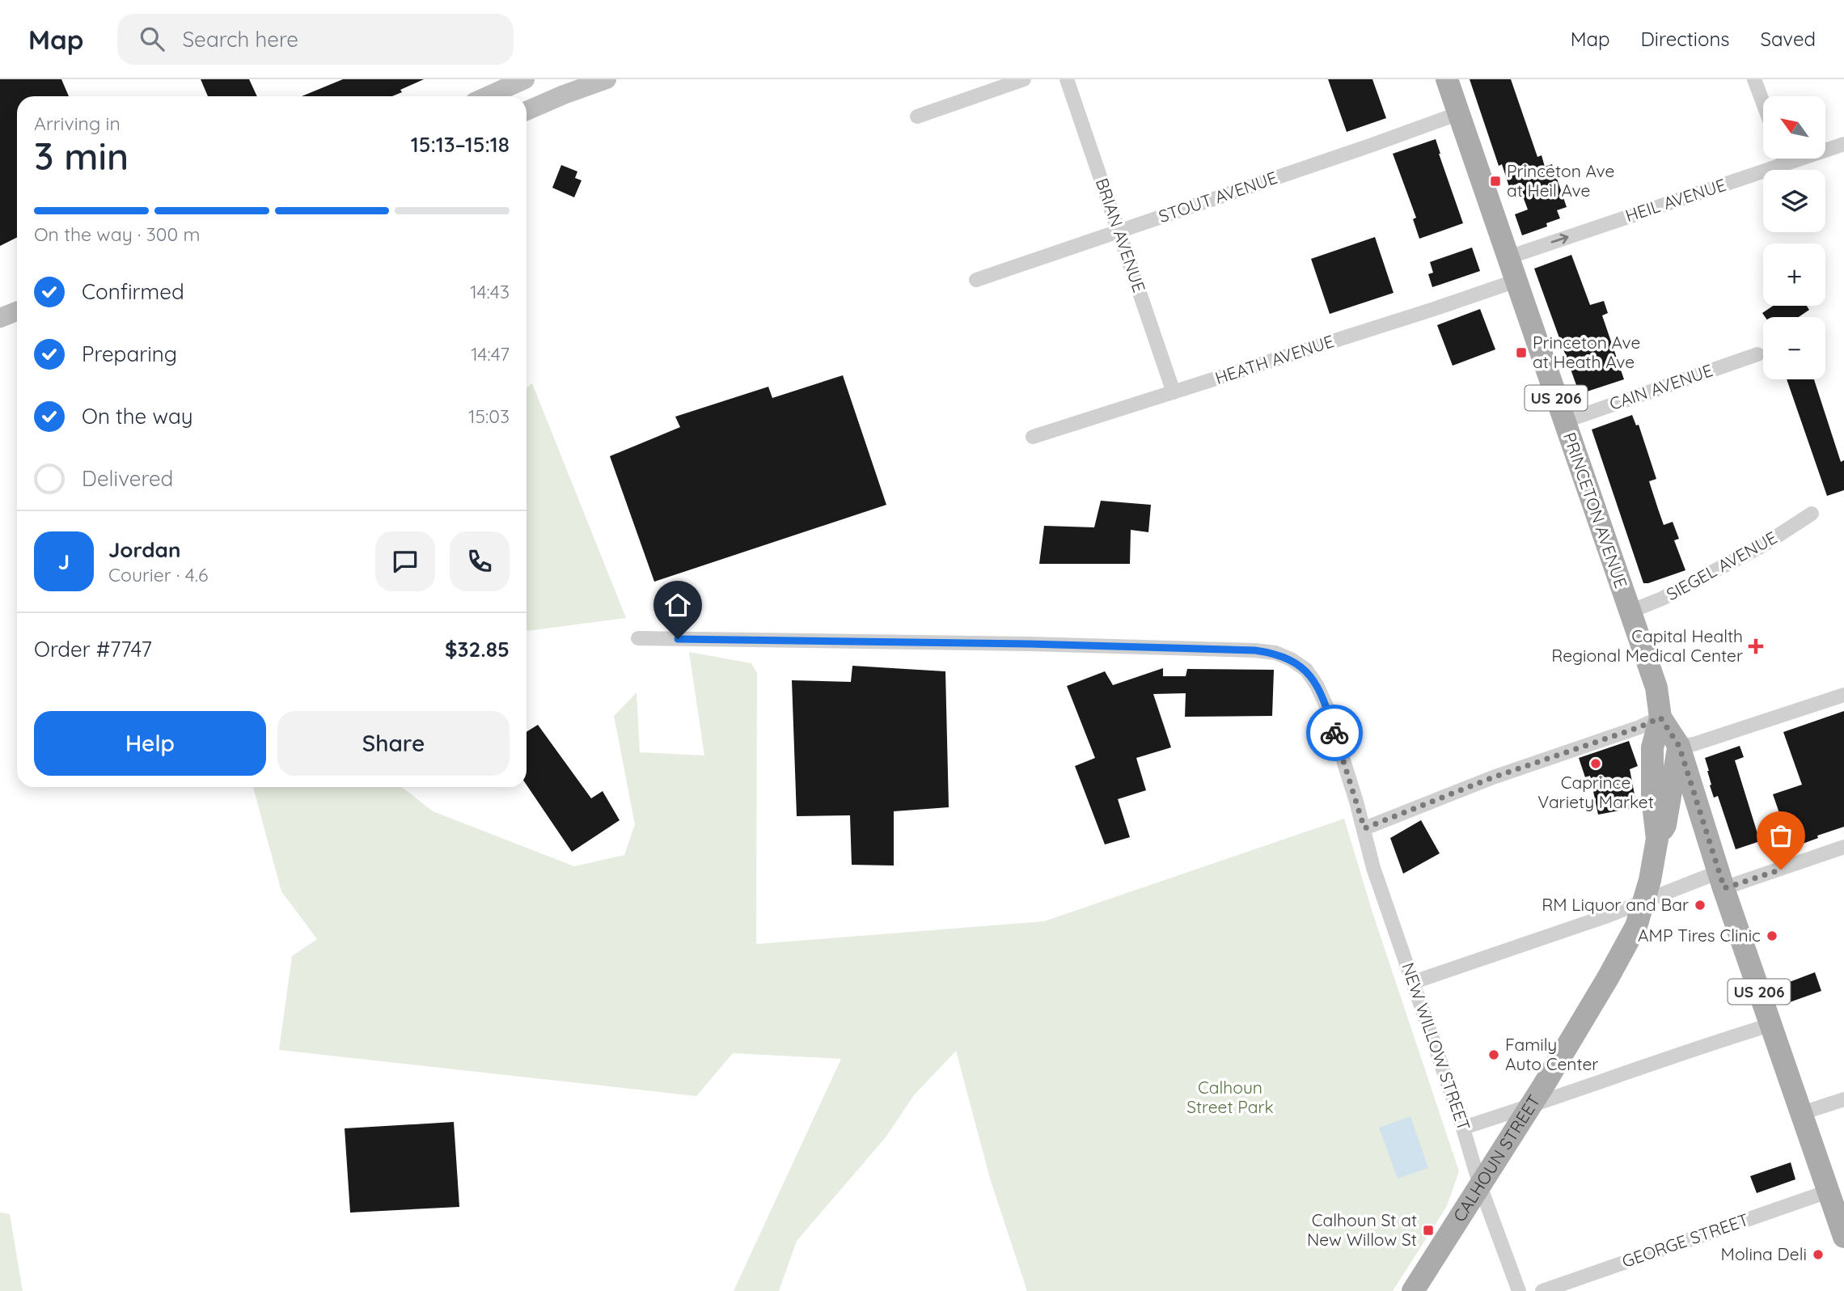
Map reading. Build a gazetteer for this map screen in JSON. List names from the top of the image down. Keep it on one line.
{"streets":{"main road":["US 206","PRINCETON AVENUE","CALHOUN STREET"],"street":["STOUT AVENUE","HEIL AVENUE","BRIAN AVENUE","HEATH AVENUE","CAIN AVENUE","SIEGEL AVENUE","NEW WILLOW STREET","GEORGE STREET"]},"crossings":[["STOUT AVENUE","BRIAN AVENUE"],["STOUT AVENUE","PRINCETON AVENUE"],["HEIL AVENUE","PRINCETON AVENUE"],["BRIAN AVENUE","HEATH AVENUE"],["HEATH AVENUE","PRINCETON AVENUE"],["CAIN AVENUE","PRINCETON AVENUE"],["US 206","PRINCETON AVENUE"],["US 206","CALHOUN STREET"],["US 206","GEORGE STREET"],["PRINCETON AVENUE","SIEGEL AVENUE"],["PRINCETON AVENUE","CALHOUN STREET"],["NEW WILLOW STREET","CALHOUN STREET"]],"one_way":["HEIL AVENUE"],"parks":["Calhoun Street Park"],"places":{"transit":["Princeton Ave at Heil Ave","Princeton Ave at Heath Ave","Calhoun St at New Willow St"],"health":["Capital Health Regional Medical Center"],"other":["Caprince Variety Market","RM Liquor and Bar","AMP Tires Clinic","Family Auto Center","Molina Deli"]},"north":"top left","page":{"header":"Map","search":"Search here","nav":["Map","Directions","Saved"],"map_buttons":["+","−"],"heading":["3 min","Arriving in","15:13–15:18"],"panel":["Jordan","Courier · 4.6","Order #7747","$32.85"],"bar":"On the way · 300 m","list":[["Confirmed","14:43"],["Preparing","14:47"],["On the way","15:03"],"Delivered"],"round":"J","buttons":["Help","Share"]}}
